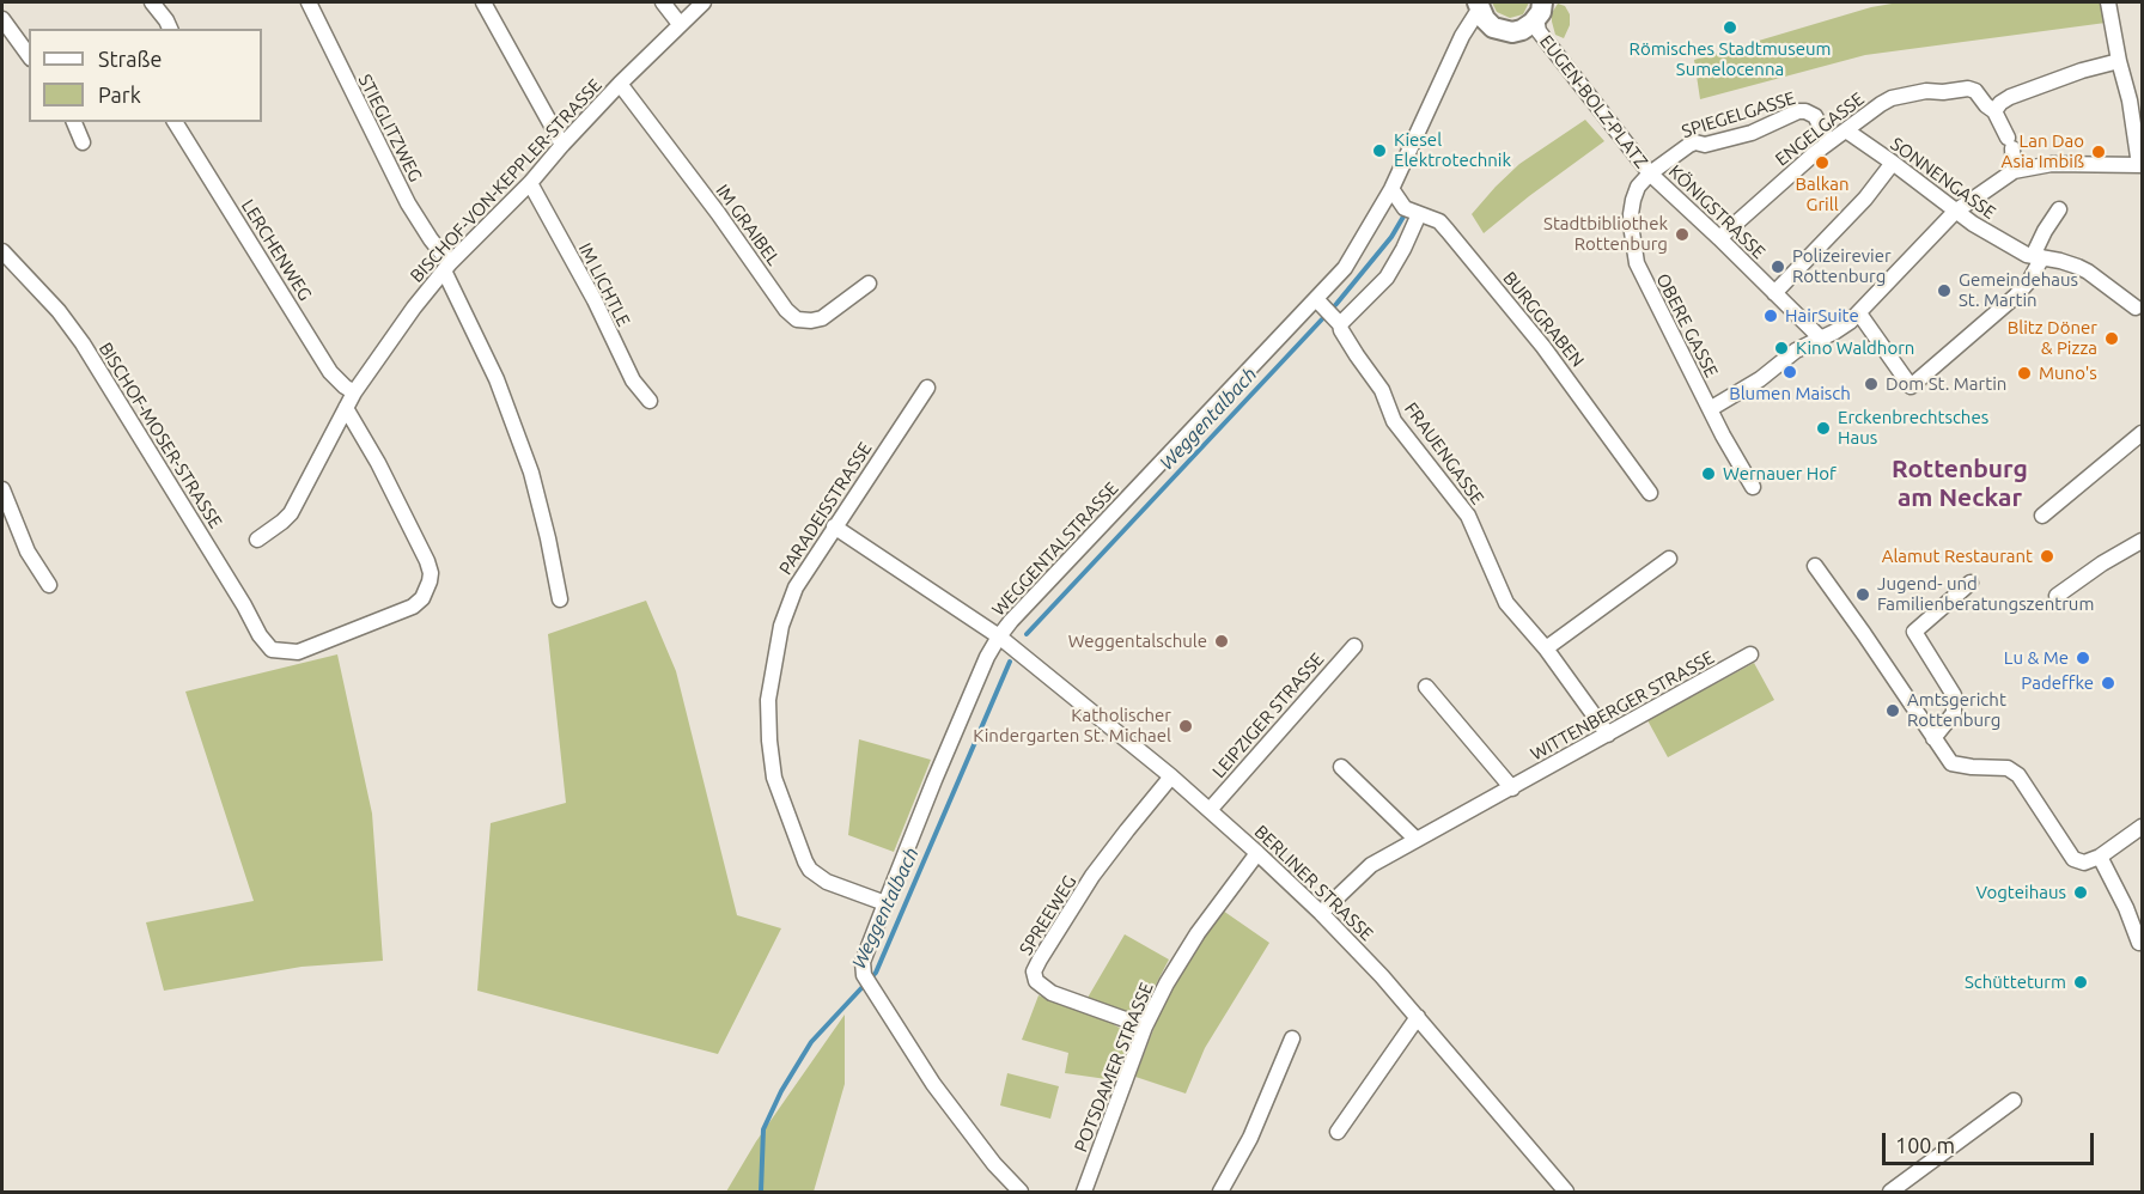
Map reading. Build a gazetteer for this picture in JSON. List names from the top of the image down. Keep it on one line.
{"streets":{"main road":["EUGEN-BOLZ-PLATZ"],"street":["SPIEGELGASSE","STIEGLITZWEG","ENGELGASSE","SONNENGASSE","BISCHOF-VON-KEPPLER-STRASSE","KÖNIGSTRASSE","IM GRAIBEL","LERCHENWEG","IM LICHTLE","BURGGRABEN","OBERE GASSE","BISCHOF-MOSER-STRASSE","FRAUENGASSE","PARADEISSTRASSE","WEGGENTALSTRASSE","WITTENBERGER STRASSE","LEIPZIGER STRASSE","BERLINER STRASSE","SPREEWEG","POTSDAMER STRASSE"]},"crossings":[["EUGEN-BOLZ-PLATZ","SPIEGELGASSE"],["EUGEN-BOLZ-PLATZ","KÖNIGSTRASSE"],["EUGEN-BOLZ-PLATZ","OBERE GASSE"],["SPIEGELGASSE","ENGELGASSE"],["SPIEGELGASSE","KÖNIGSTRASSE"],["SPIEGELGASSE","OBERE GASSE"],["STIEGLITZWEG","BISCHOF-VON-KEPPLER-STRASSE"],["ENGELGASSE","SONNENGASSE"],["ENGELGASSE","KÖNIGSTRASSE"],["BISCHOF-VON-KEPPLER-STRASSE","IM GRAIBEL"],["BISCHOF-VON-KEPPLER-STRASSE","LERCHENWEG"],["BISCHOF-VON-KEPPLER-STRASSE","IM LICHTLE"],["BISCHOF-VON-KEPPLER-STRASSE","BISCHOF-MOSER-STRASSE"],["KÖNIGSTRASSE","OBERE GASSE"],["BURGGRABEN","WEGGENTALSTRASSE"],["FRAUENGASSE","WEGGENTALSTRASSE"],["FRAUENGASSE","WITTENBERGER STRASSE"],["PARADEISSTRASSE","WEGGENTALSTRASSE"],["PARADEISSTRASSE","BERLINER STRASSE"],["WEGGENTALSTRASSE","BERLINER STRASSE"],["WITTENBERGER STRASSE","BERLINER STRASSE"],["LEIPZIGER STRASSE","BERLINER STRASSE"],["BERLINER STRASSE","SPREEWEG"],["BERLINER STRASSE","POTSDAMER STRASSE"],["SPREEWEG","POTSDAMER STRASSE"]],"districts":["Rottenburg am Neckar"],"water":["Weggentalbach"],"places":["Römisches Stadtmuseum Sumelocenna","Kiesel Elektrotechnik","Lan Dao Asia Imbiß","Balkan Grill","Stadtbibliothek Rottenburg","Polizeirevier Rottenburg","Gemeindehaus St. Martin","HairSuite","Blitz Döner & Pizza","Kino Waldhorn","Blumen Maisch","Muno's","Dom St. Martin","Erckenbrechtsches Haus","Wernauer Hof","Alamut Restaurant","Jugend- und Familienberatungszentrum","Weggentalschule","Lu & Me","Padeffke","Amtsgericht Rottenburg","Katholischer Kindergarten St. Michael","Vogteihaus","Schütteturm"],"legend":["Straße","Park"],"scale_bar":"100 m"}
